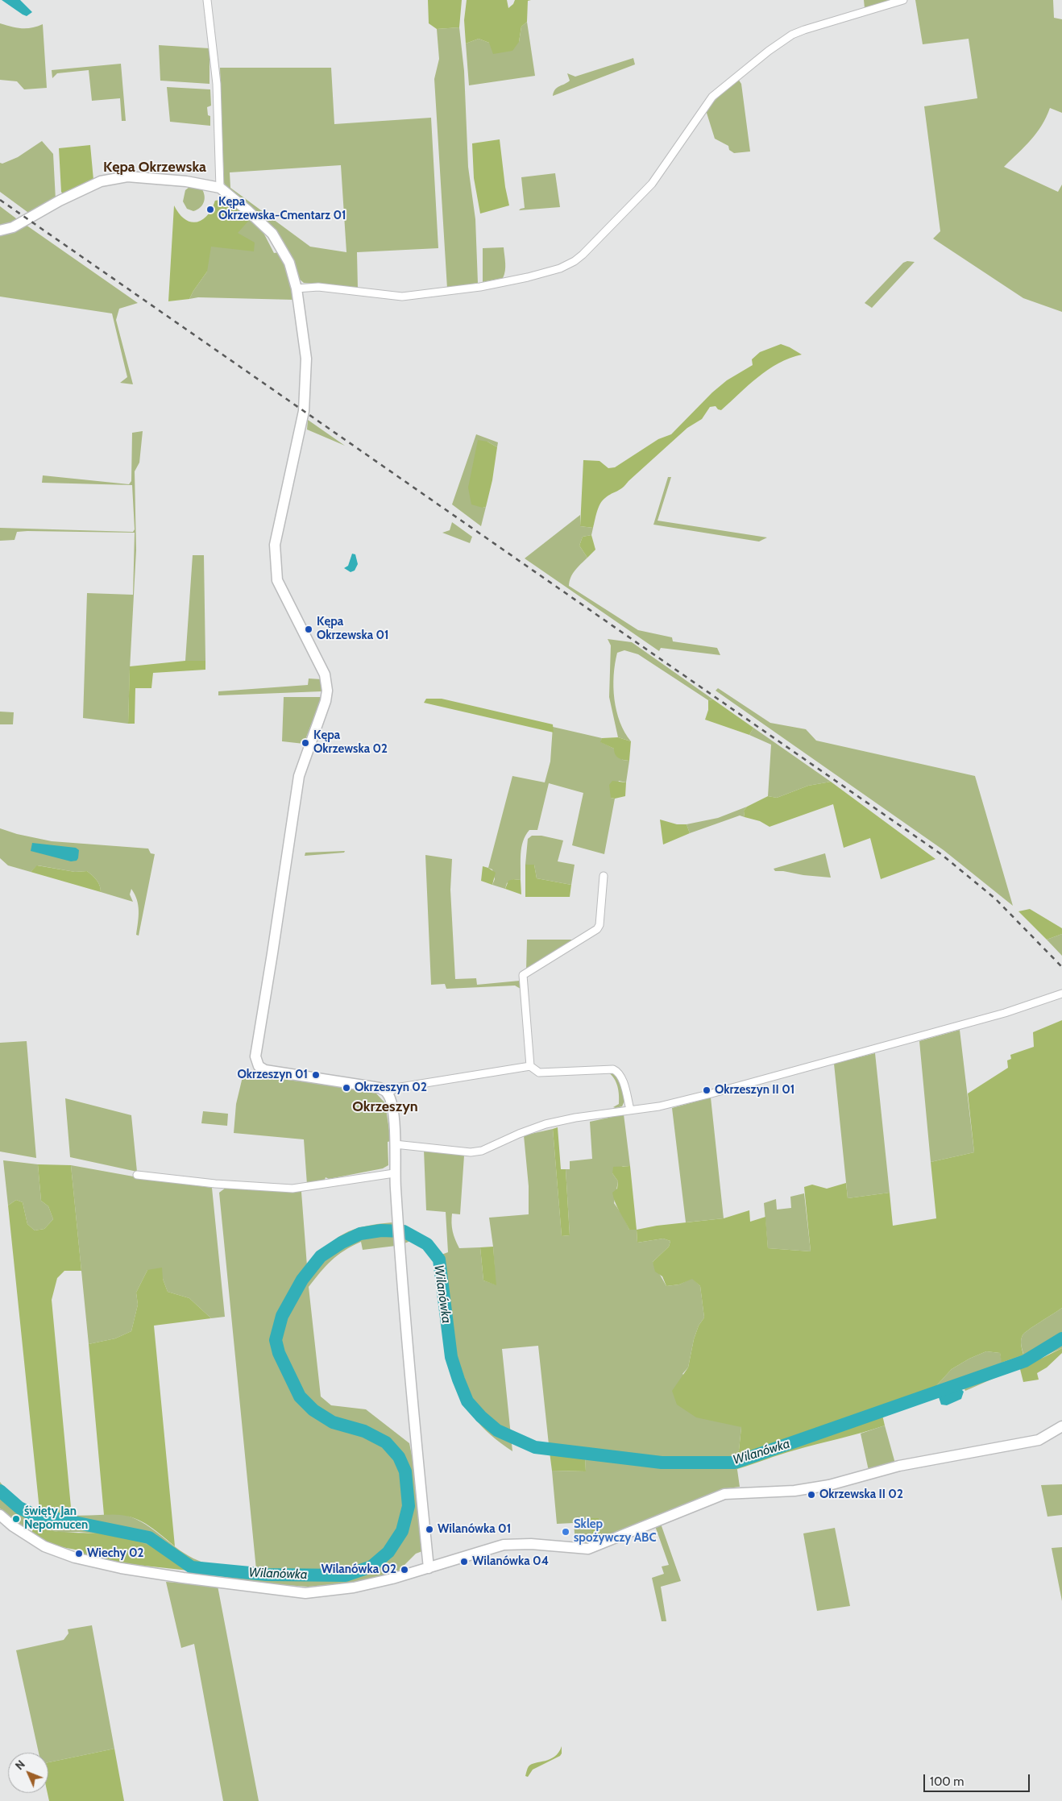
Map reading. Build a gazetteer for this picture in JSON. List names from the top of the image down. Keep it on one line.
{"districts":["Kępa Okrzewska","Okrzeszyn"],"water":["Wilanówka"],"places":["Kępa Okrzewska-Cmentarz 01","Kępa Okrzewska 01","Kępa Okrzewska 02","Okrzeszyn 01","Okrzeszyn 02","Okrzeszyn II 01","Okrzewska II 02","święty Jan Nepomucen","Wilanówka 01","Sklep spożywczy ABC","Wiechy 02","Wilanówka 04","Wilanówka 02"],"scale_bar":"100 m","north":"top left"}
